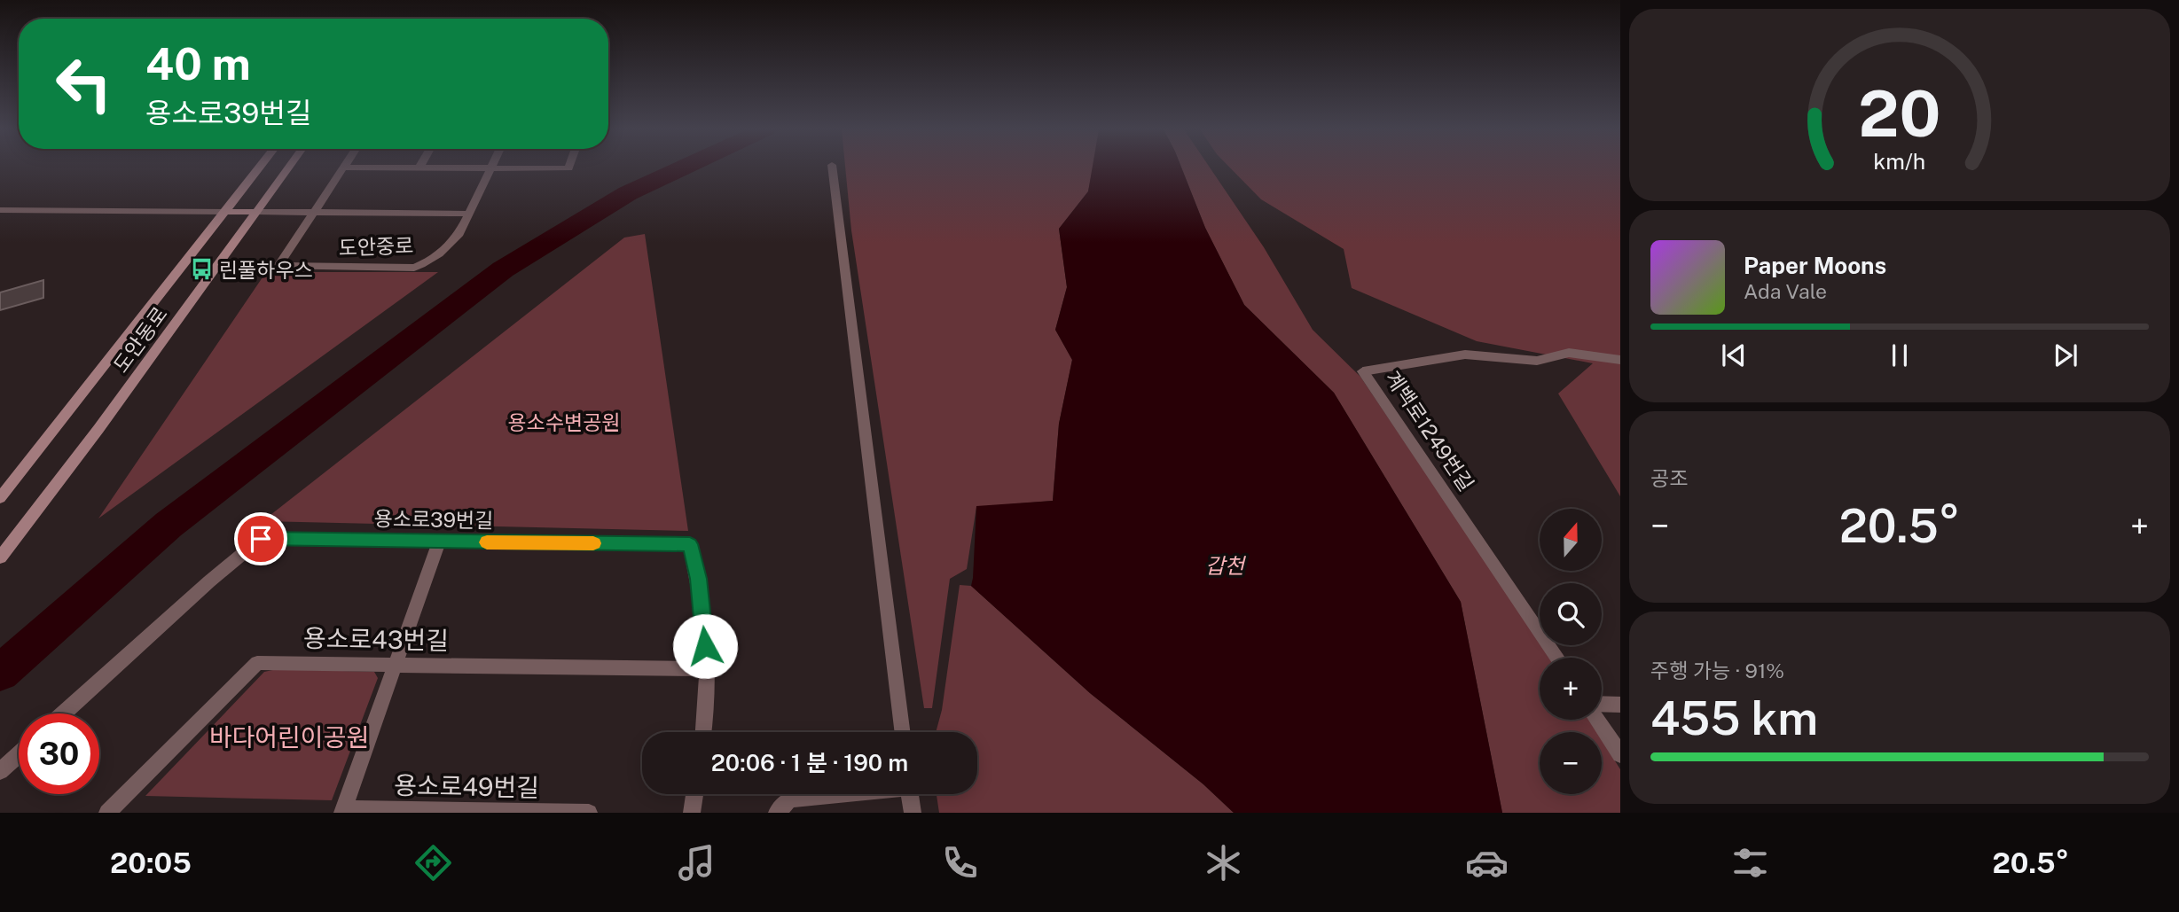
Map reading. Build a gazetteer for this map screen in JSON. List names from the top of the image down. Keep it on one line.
{"streets":{"main road":["도안중로","도안동로"],"street":["계백로1249번길","용소로39번길","용소로43번길","용소로49번길"]},"crossings":[["도안중로","도안동로"],["용소로39번길","용소로43번길"],["용소로39번길","용소로49번길"],["용소로43번길","용소로49번길"]],"water":["갑천"],"parks":["용소수변공원","바다어린이공원"],"places":{"bus stop":["린풀하우스"]},"north":"top","page":{"turn":["40 m","용소로39번길"],"song":["Paper Moons","Ada Vale"],"tile":["공조",["주행 가능 · 91%","455 km"]],"heat":["−","20.5°","+"],"map_buttons":["+","−"],"limit":"30","trip":"20:06 · 1 분 · 190 m","tabs":["20:05","20.5°"],"gauge":["20","km/h"]}}
